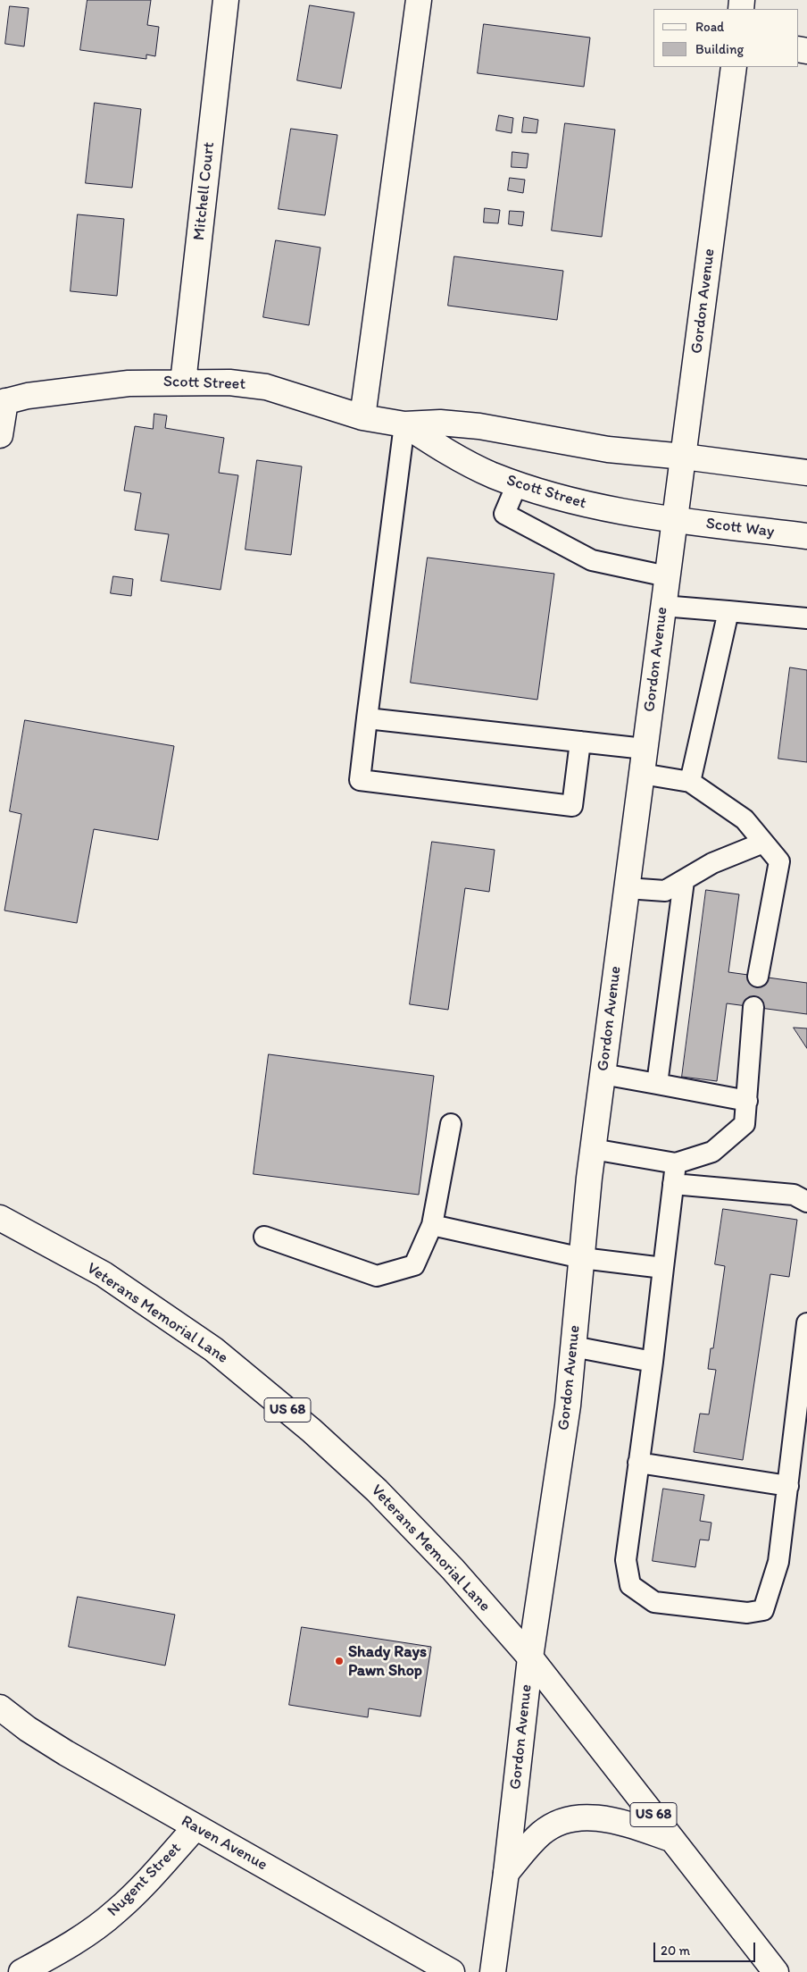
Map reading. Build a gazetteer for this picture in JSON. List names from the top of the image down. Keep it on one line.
{"streets":{"street":["Mitchell Court","Gordon Avenue","Scott Street","Scott Way","Veterans Memorial Lane","US 68","Raven Avenue","Nugent Street"]},"crossings":[["Mitchell Court","Scott Street"],["Gordon Avenue","Scott Street"],["Gordon Avenue","Scott Way"],["Gordon Avenue","Veterans Memorial Lane"],["Scott Street","Scott Way"],["Raven Avenue","Nugent Street"]],"places":["Shady Rays Pawn Shop"],"legend":["Road","Building"],"scale_bar":"20 m"}
